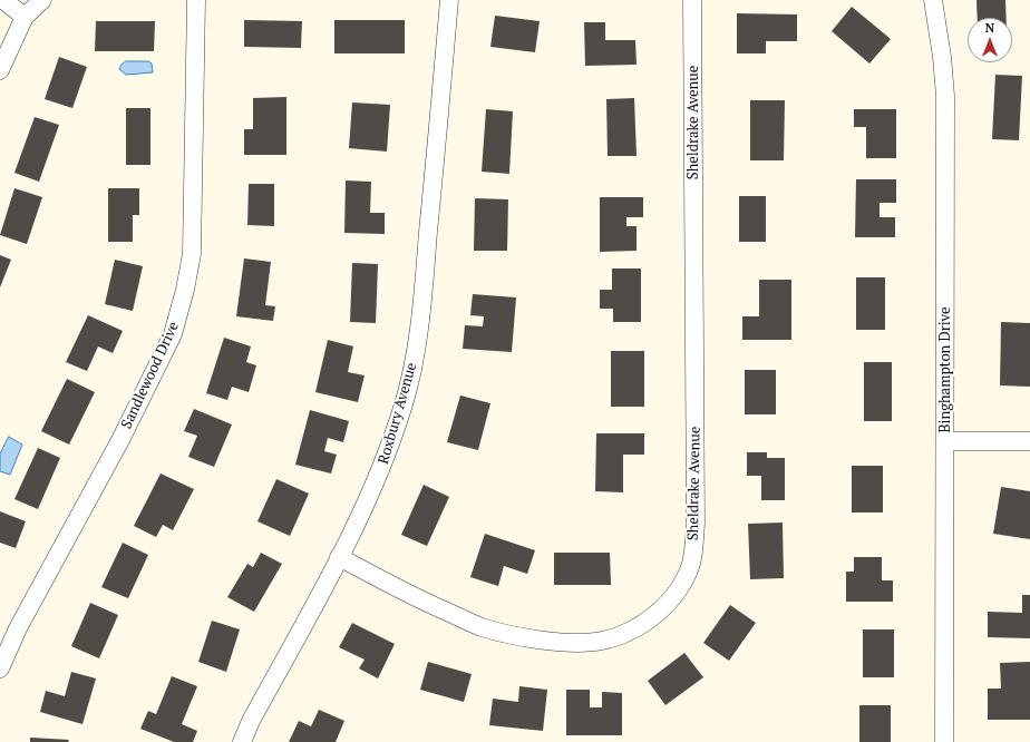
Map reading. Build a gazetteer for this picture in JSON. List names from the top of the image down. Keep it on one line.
{"streets":{"street":["Sheldrake Avenue","Binghampton Drive","Sandlewood Drive","Roxbury Avenue"]},"crossings":[["Sheldrake Avenue","Roxbury Avenue"]],"north":"top"}
